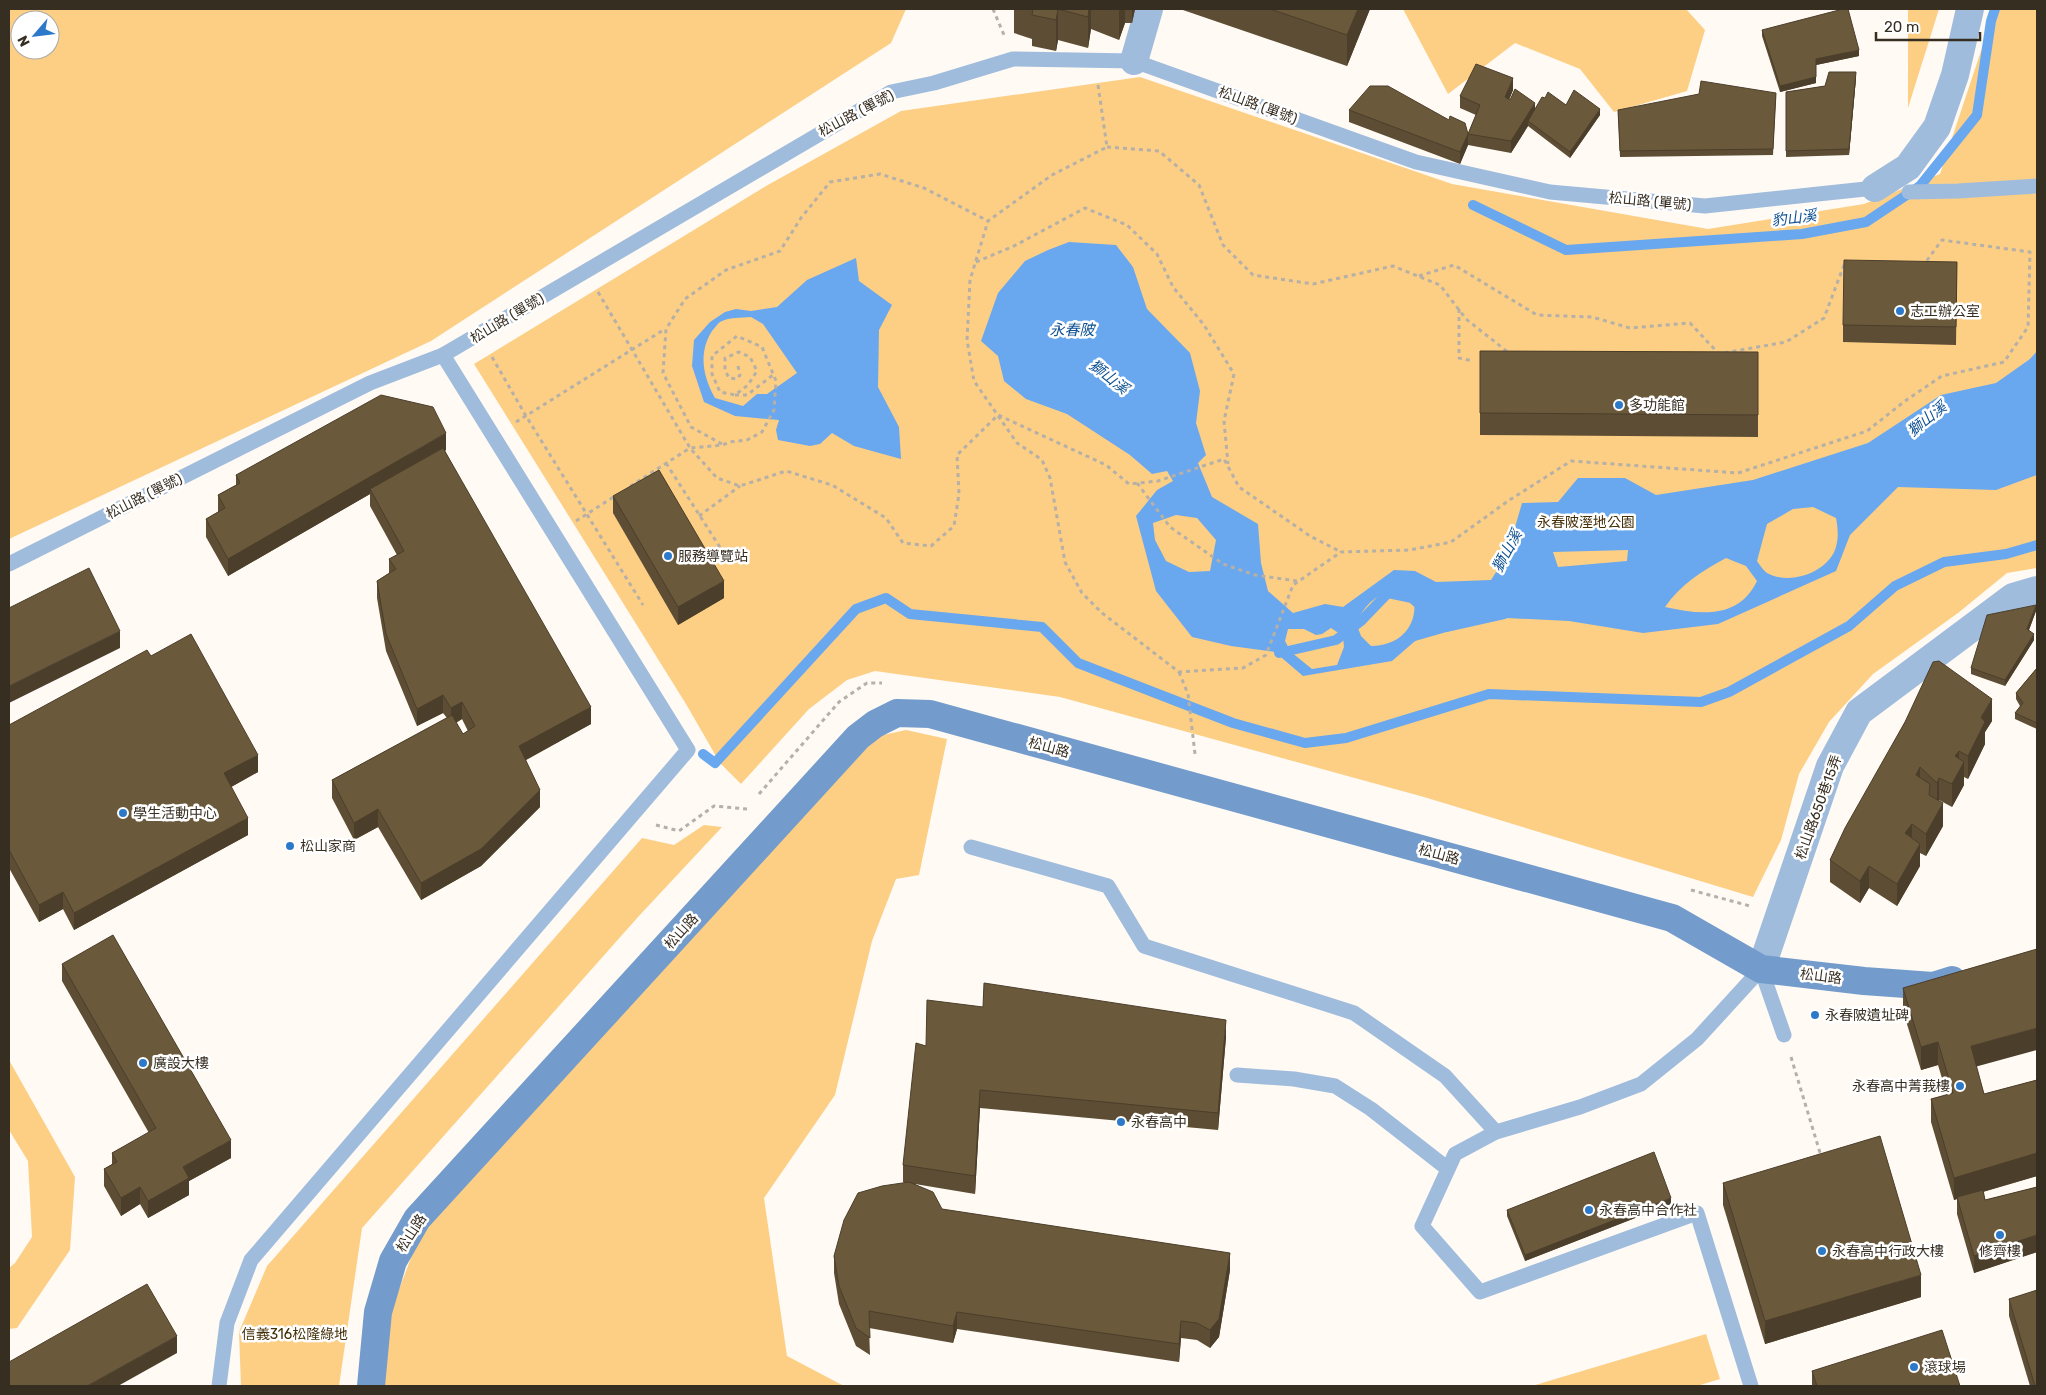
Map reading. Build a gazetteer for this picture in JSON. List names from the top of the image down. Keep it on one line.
{"streets":{"street":["松山路","松山路650巷15弄"],"lane":["松山路 (單號)"]},"crossings":[["松山路","松山路650巷15弄"]],"water":["豹山溪","永春陂","獅山溪"],"parks":["永春陂溼地公園","信義316松隆綠地"],"places":["志工辦公室","多功能館","服務導覽站","學生活動中心","松山家商","永春陂遺址碑","廣設大樓","永春高中菁莪樓","永春高中","永春高中合作社","修齊樓","永春高中行政大樓","滾球場"],"scale_bar":"20 m","north":"bottom left"}
